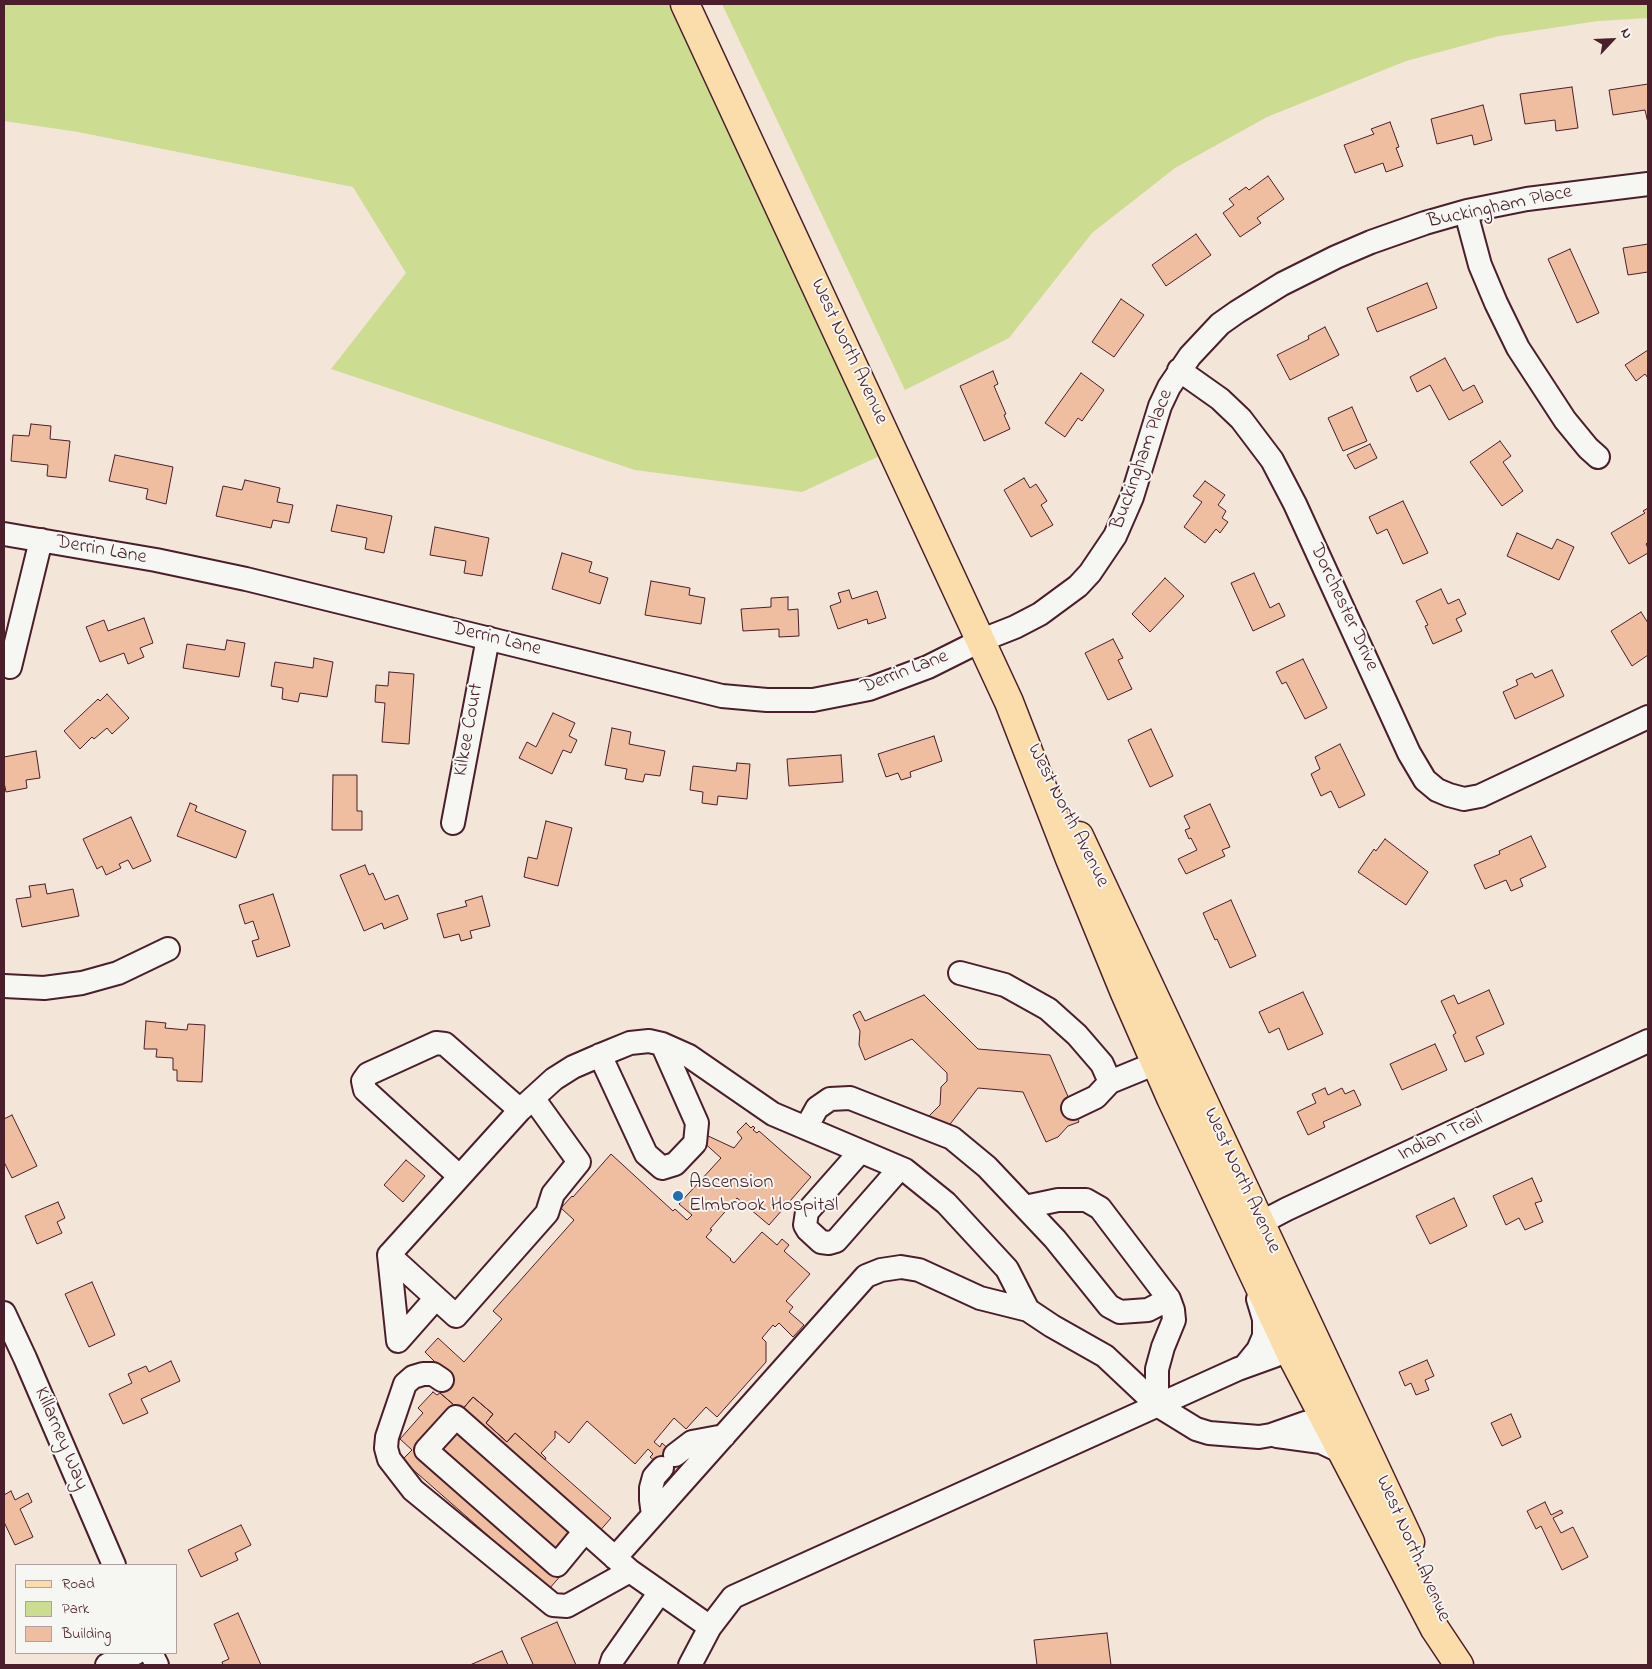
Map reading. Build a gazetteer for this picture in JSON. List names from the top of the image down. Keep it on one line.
{"streets":{"main road":["West North Avenue"],"street":["Buckingham Place","Derrin Lane","Dorchester Drive","Kilkee Court","Indian Trail","Killarney Way"]},"crossings":[["Buckingham Place","West North Avenue"],["Buckingham Place","Derrin Lane"],["Buckingham Place","Dorchester Drive"],["West North Avenue","Derrin Lane"],["West North Avenue","Indian Trail"],["Derrin Lane","Kilkee Court"]],"places":["Ascension Elmbrook Hospital"],"legend":["Road","Park","Building"],"north":"top right"}
